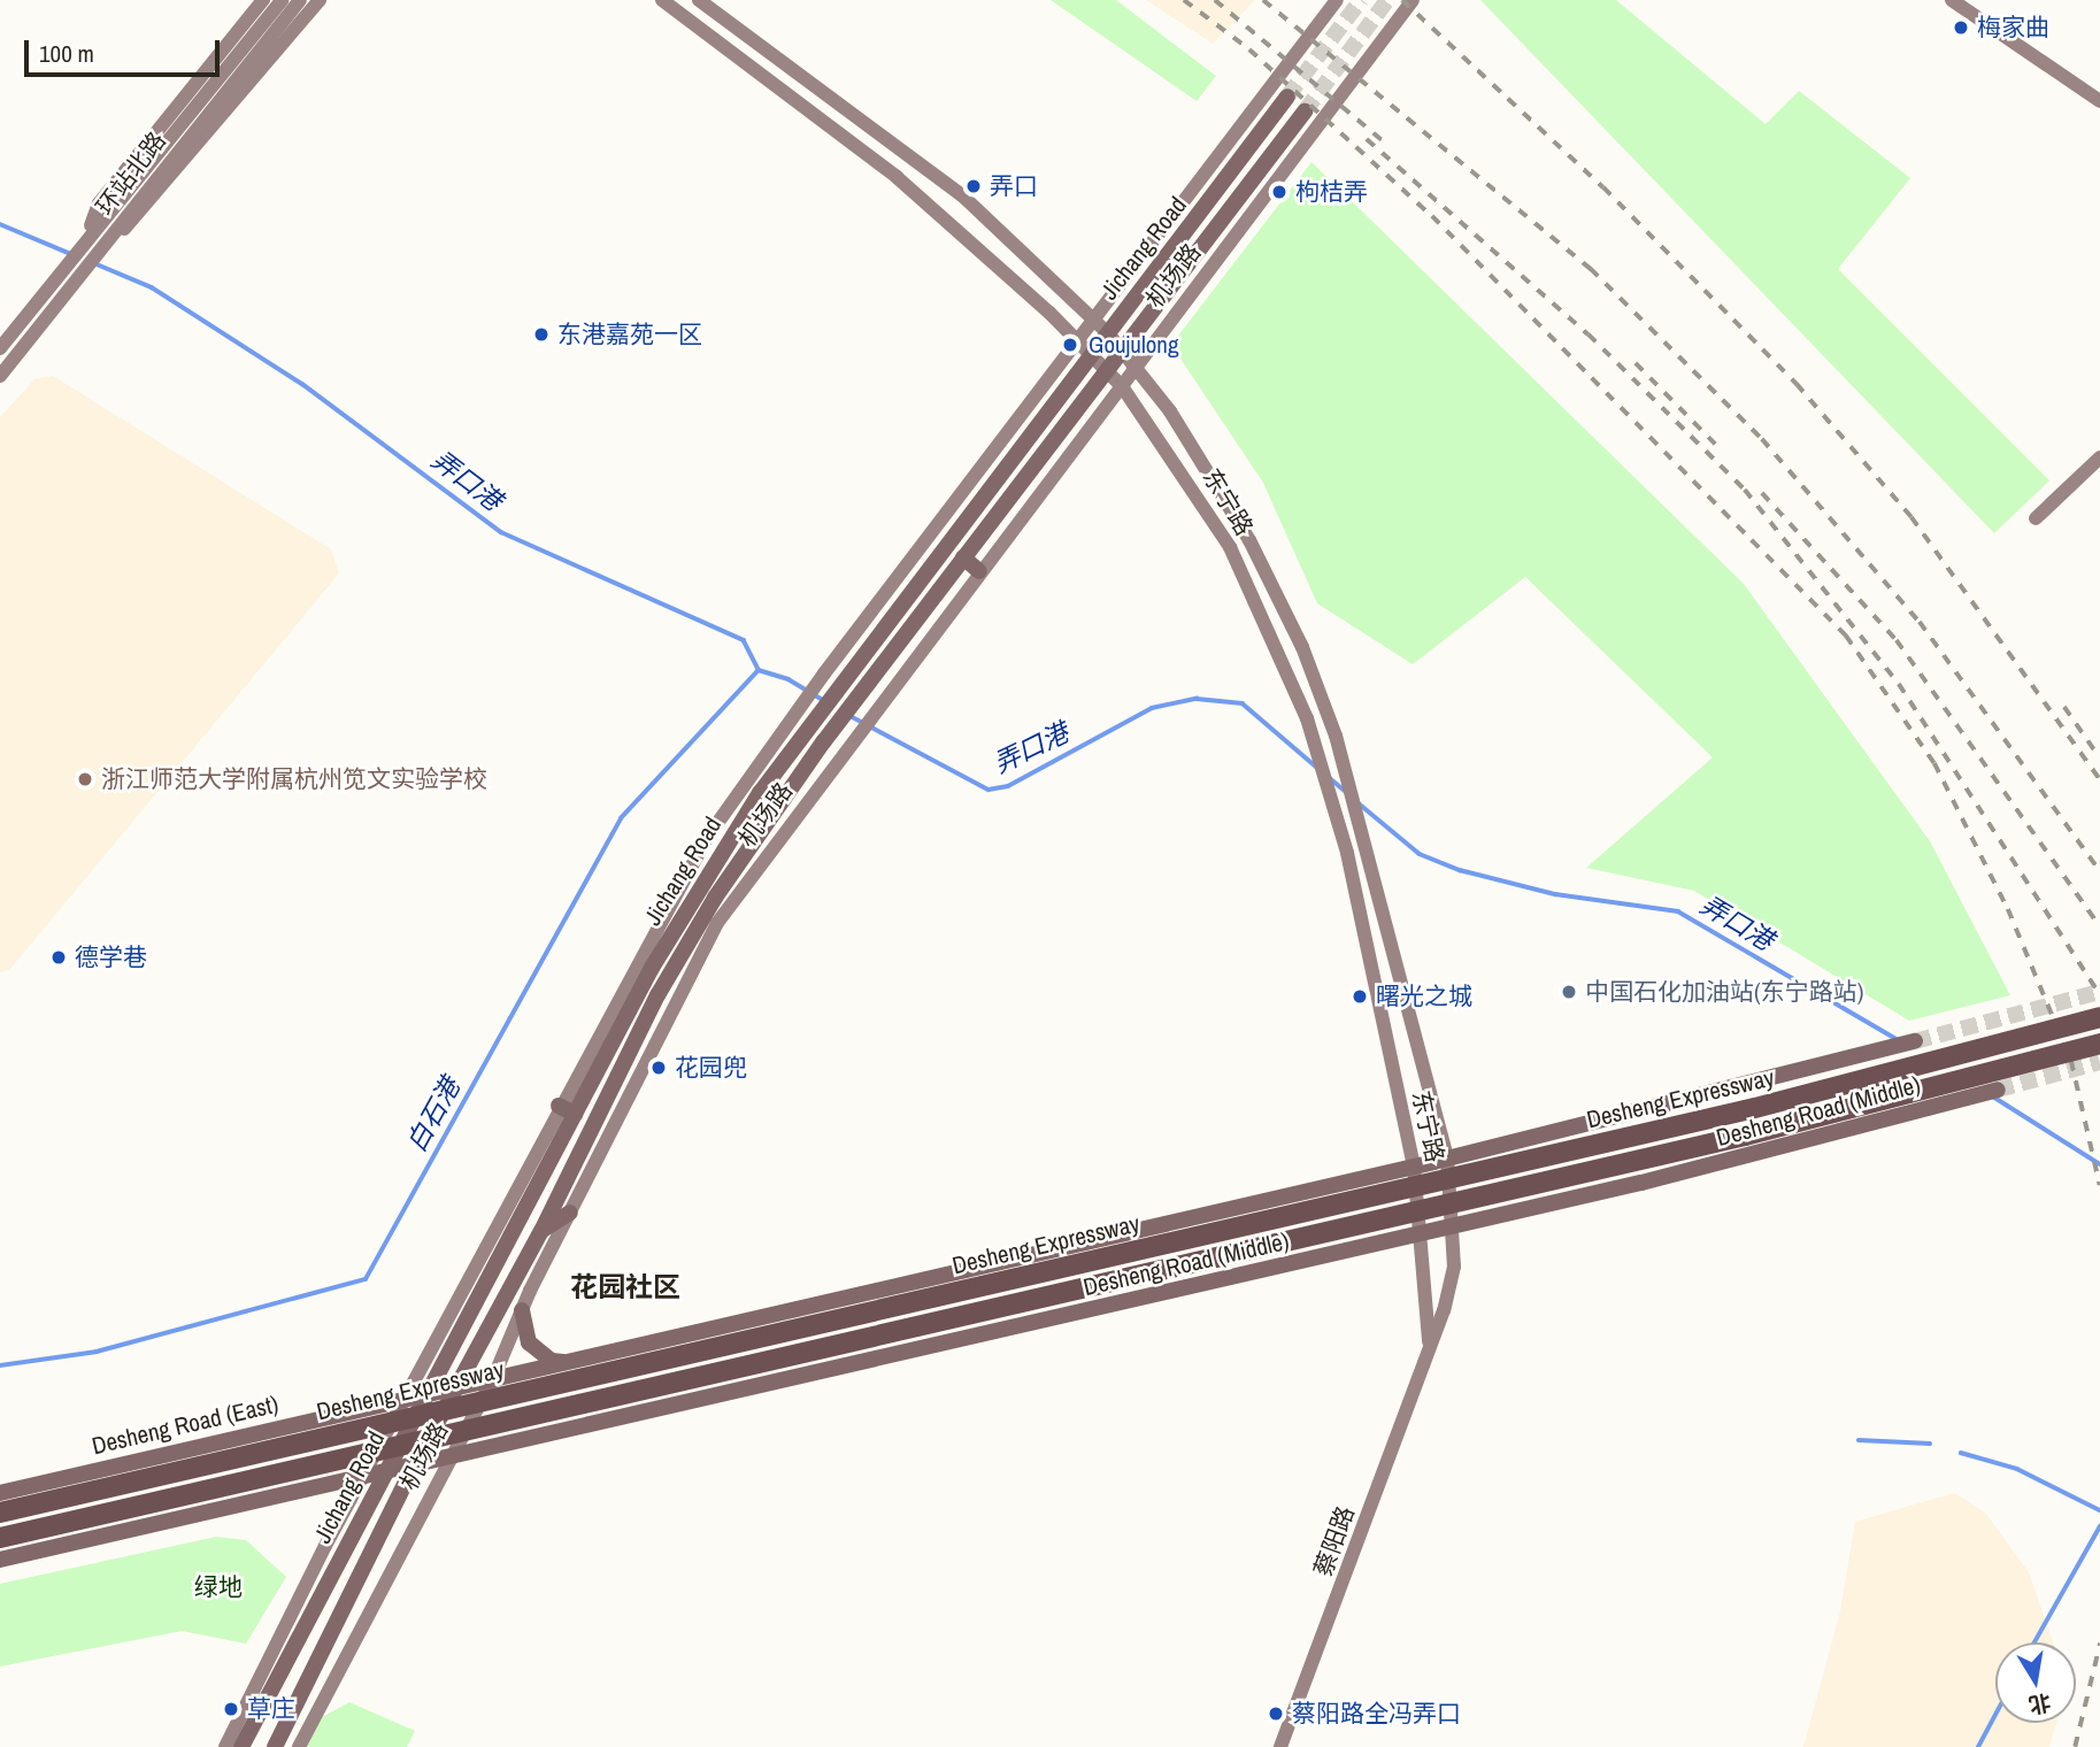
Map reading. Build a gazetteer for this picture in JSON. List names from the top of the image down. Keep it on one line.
{"streets":{"highway":["Desheng Expressway"],"main road":["环站北路","Jichang Road","机场路","东宁路","Desheng Road (Middle)","Desheng Road (East)","蔡阳路"]},"crossings":[["Jichang Road","机场路"],["Jichang Road","东宁路"],["Jichang Road","Desheng Road (Middle)"],["Jichang Road","Desheng Road (East)"],["机场路","东宁路"],["机场路","Desheng Road (Middle)"],["机场路","Desheng Road (East)"],["东宁路","Desheng Road (Middle)"],["东宁路","蔡阳路"],["Desheng Road (Middle)","Desheng Road (East)"],["Desheng Road (Middle)","蔡阳路"]],"districts":["花园社区"],"water":["弄口港","白石港"],"parks":["绿地"],"places":["梅家曲","弄口","枸桔弄","东港嘉苑一区","Goujulong","浙江师范大学附属杭州笕文实验学校","德学巷","中国石化加油站(东宁路站)","曙光之城","花园兜","草庄","蔡阳路全冯弄口"],"scale_bar":"100 m","north":"bottom"}
